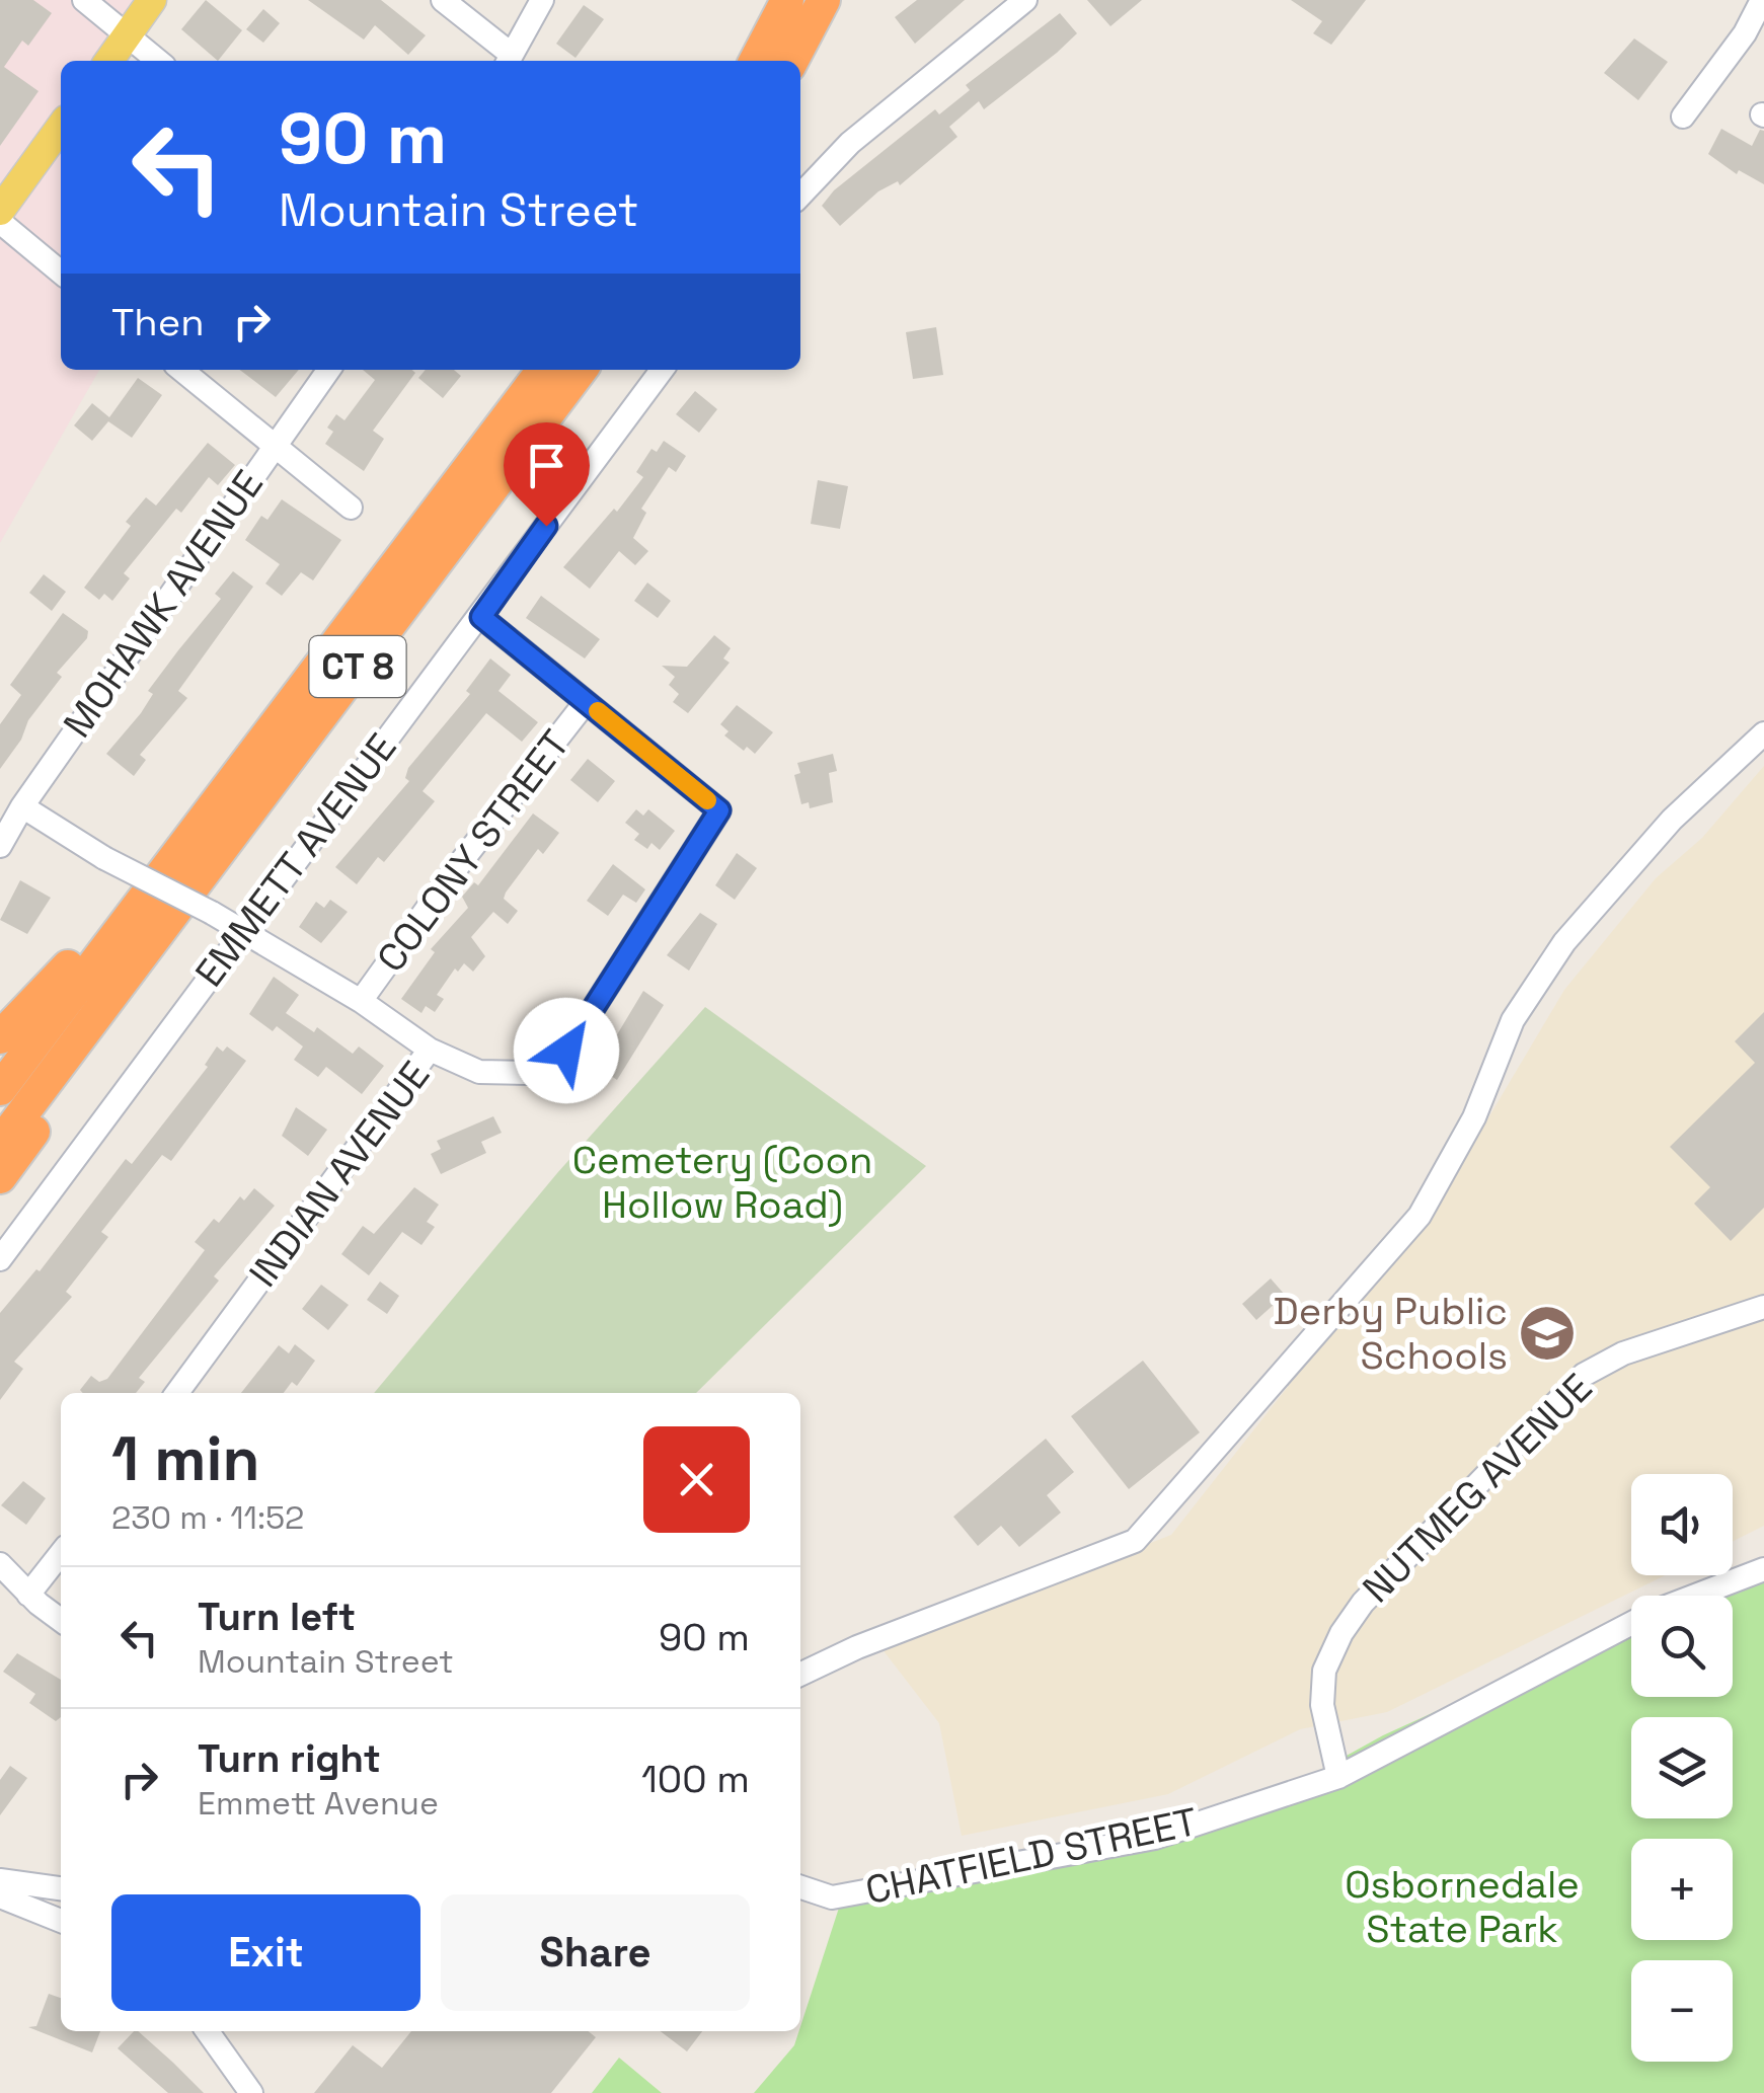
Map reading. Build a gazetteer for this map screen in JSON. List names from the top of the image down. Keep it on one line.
{"streets":{"highway":["CT 8"],"street":["MOHAWK AVENUE","COLONY STREET","EMMETT AVENUE","INDIAN AVENUE","NUTMEG AVENUE","CHATFIELD STREET"]},"crossings":[["COLONY STREET","INDIAN AVENUE"],["NUTMEG AVENUE","CHATFIELD STREET"]],"parks":["Cemetery (Coon Hollow Road)","Osbornedale State Park"],"places":{"school or university":["Derby Public Schools"]},"page":{"turn":["90 m","Mountain Street"],"then":"Then","heading":["1 min","230 m · 11:52"],"map_buttons":["+","−"],"list":[{"name":"Turn left","note":"Mountain Street","value":"90 m"},{"name":"Turn right","note":"Emmett Avenue","value":"100 m"}],"buttons":["Exit","Share"]}}
